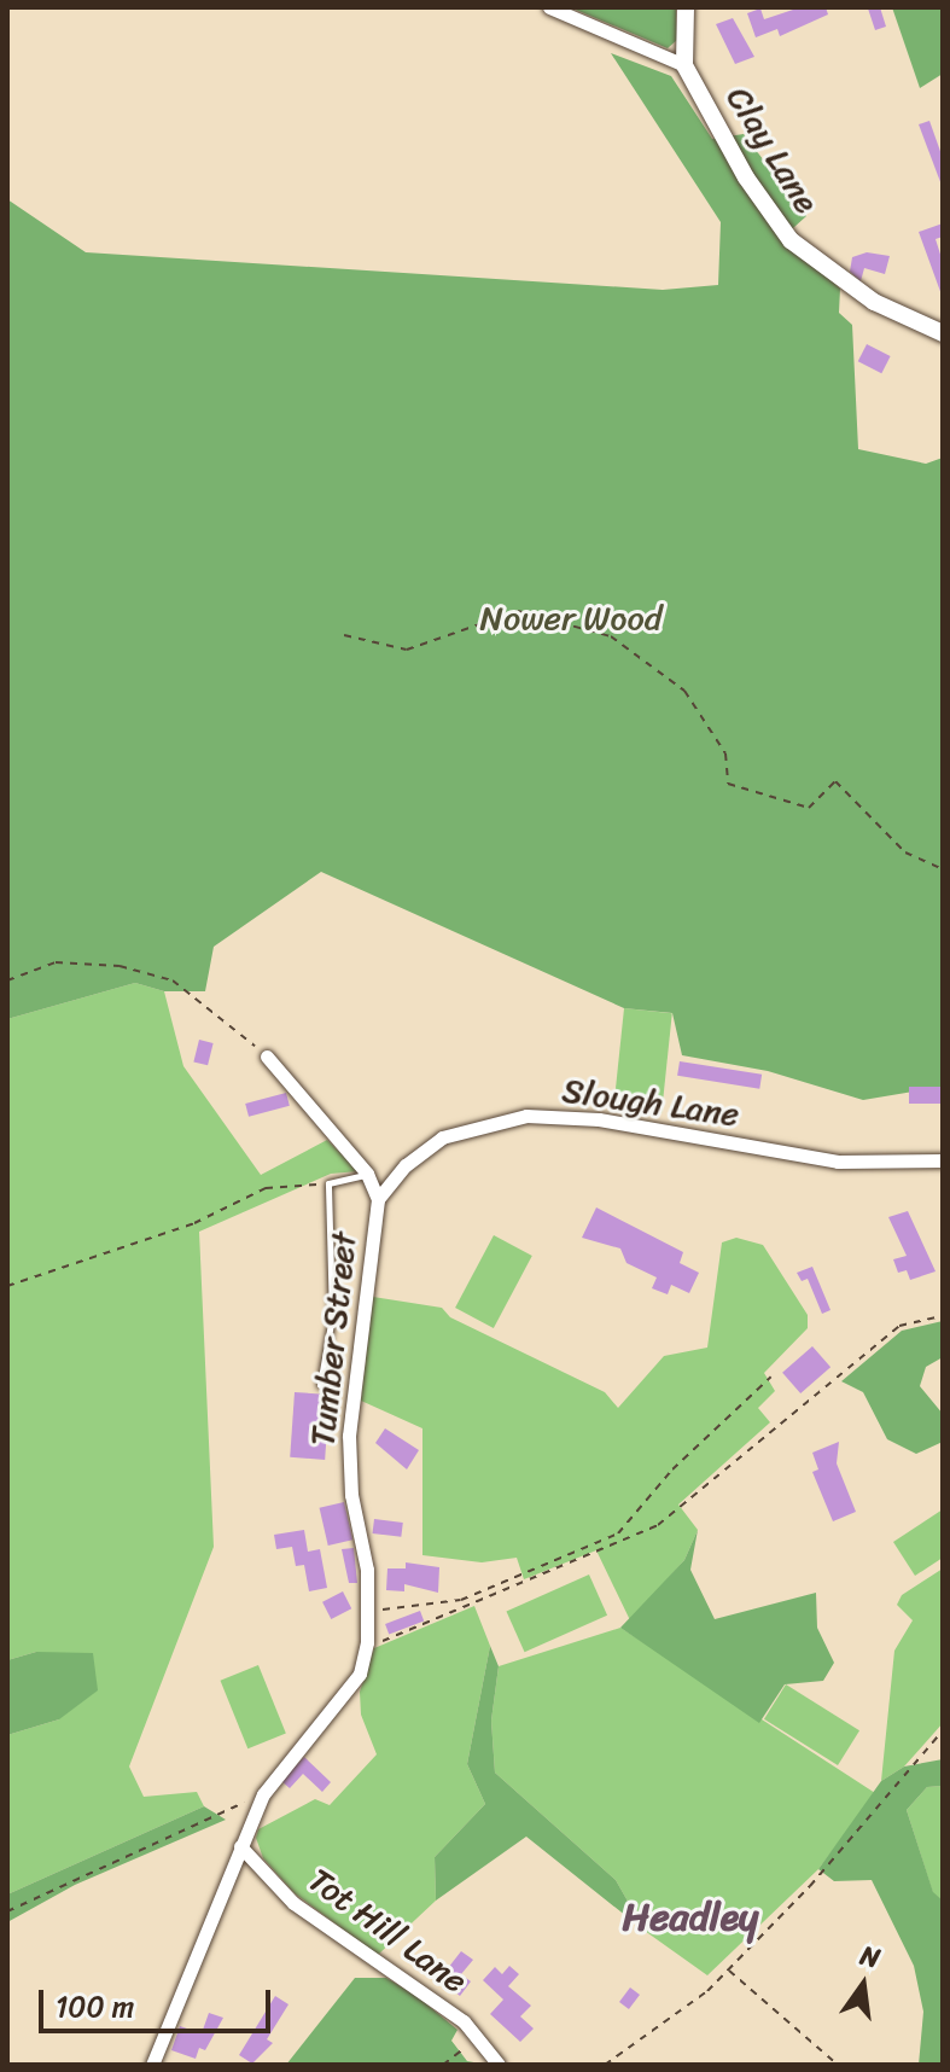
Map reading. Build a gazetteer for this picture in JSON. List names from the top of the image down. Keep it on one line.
{"streets":{"street":["Clay Lane","Slough Lane","Tumber Street","Tot Hill Lane"]},"crossings":[["Slough Lane","Tumber Street"],["Tumber Street","Tot Hill Lane"]],"districts":["Headley"],"parks":["Nower Wood"],"scale_bar":"100 m","north":"top"}
